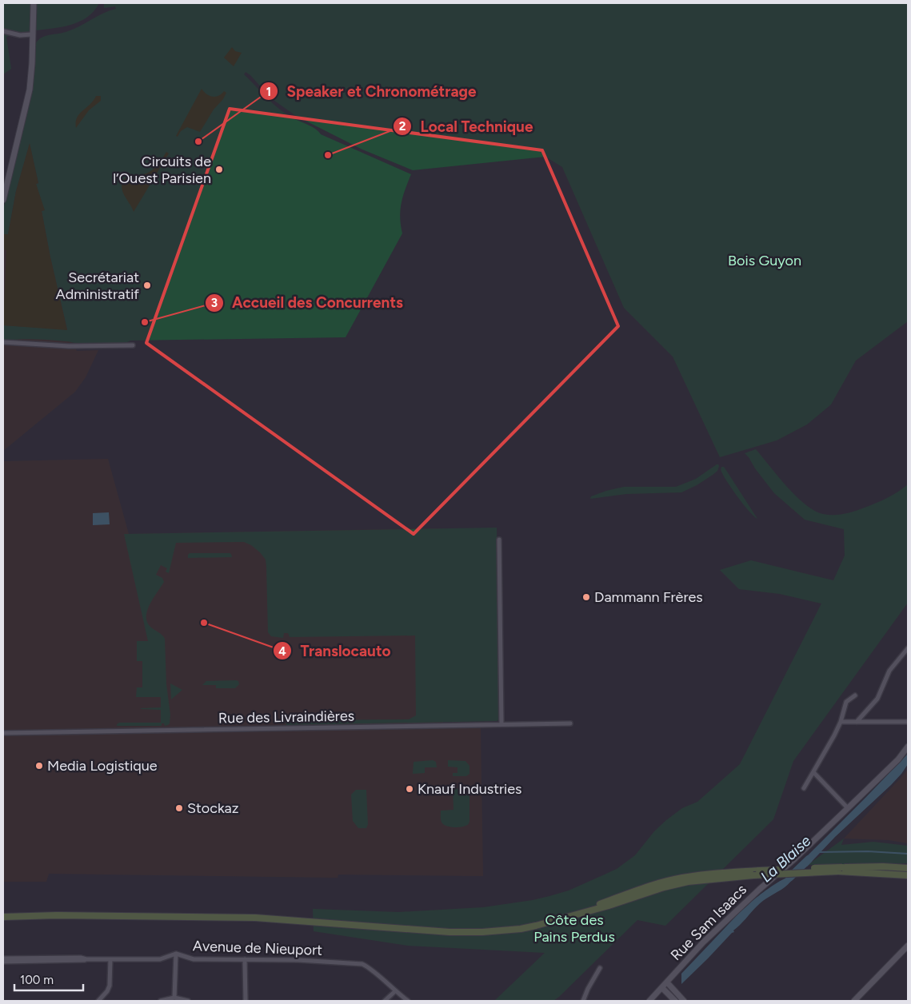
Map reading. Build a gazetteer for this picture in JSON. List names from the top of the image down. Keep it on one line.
{"streets":{"main road":["Rue Sam Isaacs"],"street":["Rue des Livraindières","Avenue de Nieuport"]},"water":["La Blaise"],"parks":["Bois Guyon","Côte des Pains Perdus"],"places":["Speaker et Chronométrage","Local Technique","Circuits de l’Ouest Parisien","Secrétariat Administratif","Accueil des Concurrents","Dammann Frères","Translocauto","Media Logistique","Knauf Industries","Stockaz"],"scale_bar":"100 m"}
